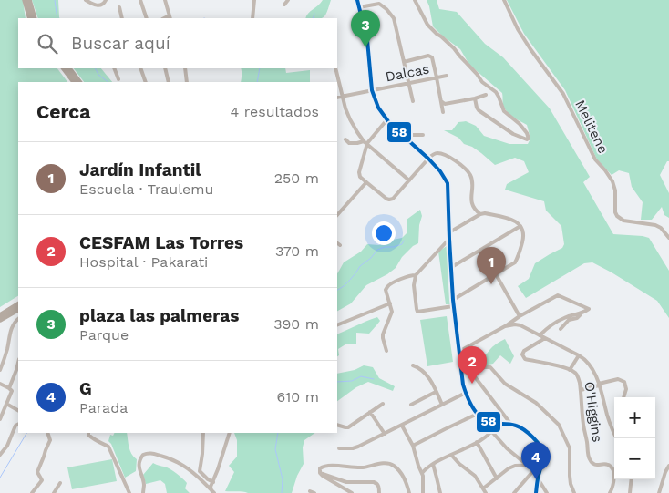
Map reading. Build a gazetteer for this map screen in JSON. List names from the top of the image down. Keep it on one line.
{"streets":{"street":["Dalcas","Melitene","O'Higgins"]},"lines":["transit line 58"],"page":{"pins":["3","1","2","4"],"search":"Buscar aquí","heading":["Cerca","4 resultados"],"list":[{"mark":"1","name":"Jardín Infantil","note":"Escuela · Traulemu","value":"250 m"},{"mark":"2","name":"CESFAM Las Torres","note":"Hospital · Pakarati","value":"370 m"},{"mark":"3","name":"plaza las palmeras","note":"Parque","value":"390 m"},{"mark":"4","name":"G","note":"Parada","value":"610 m"}],"map_buttons":["+","−"]}}
